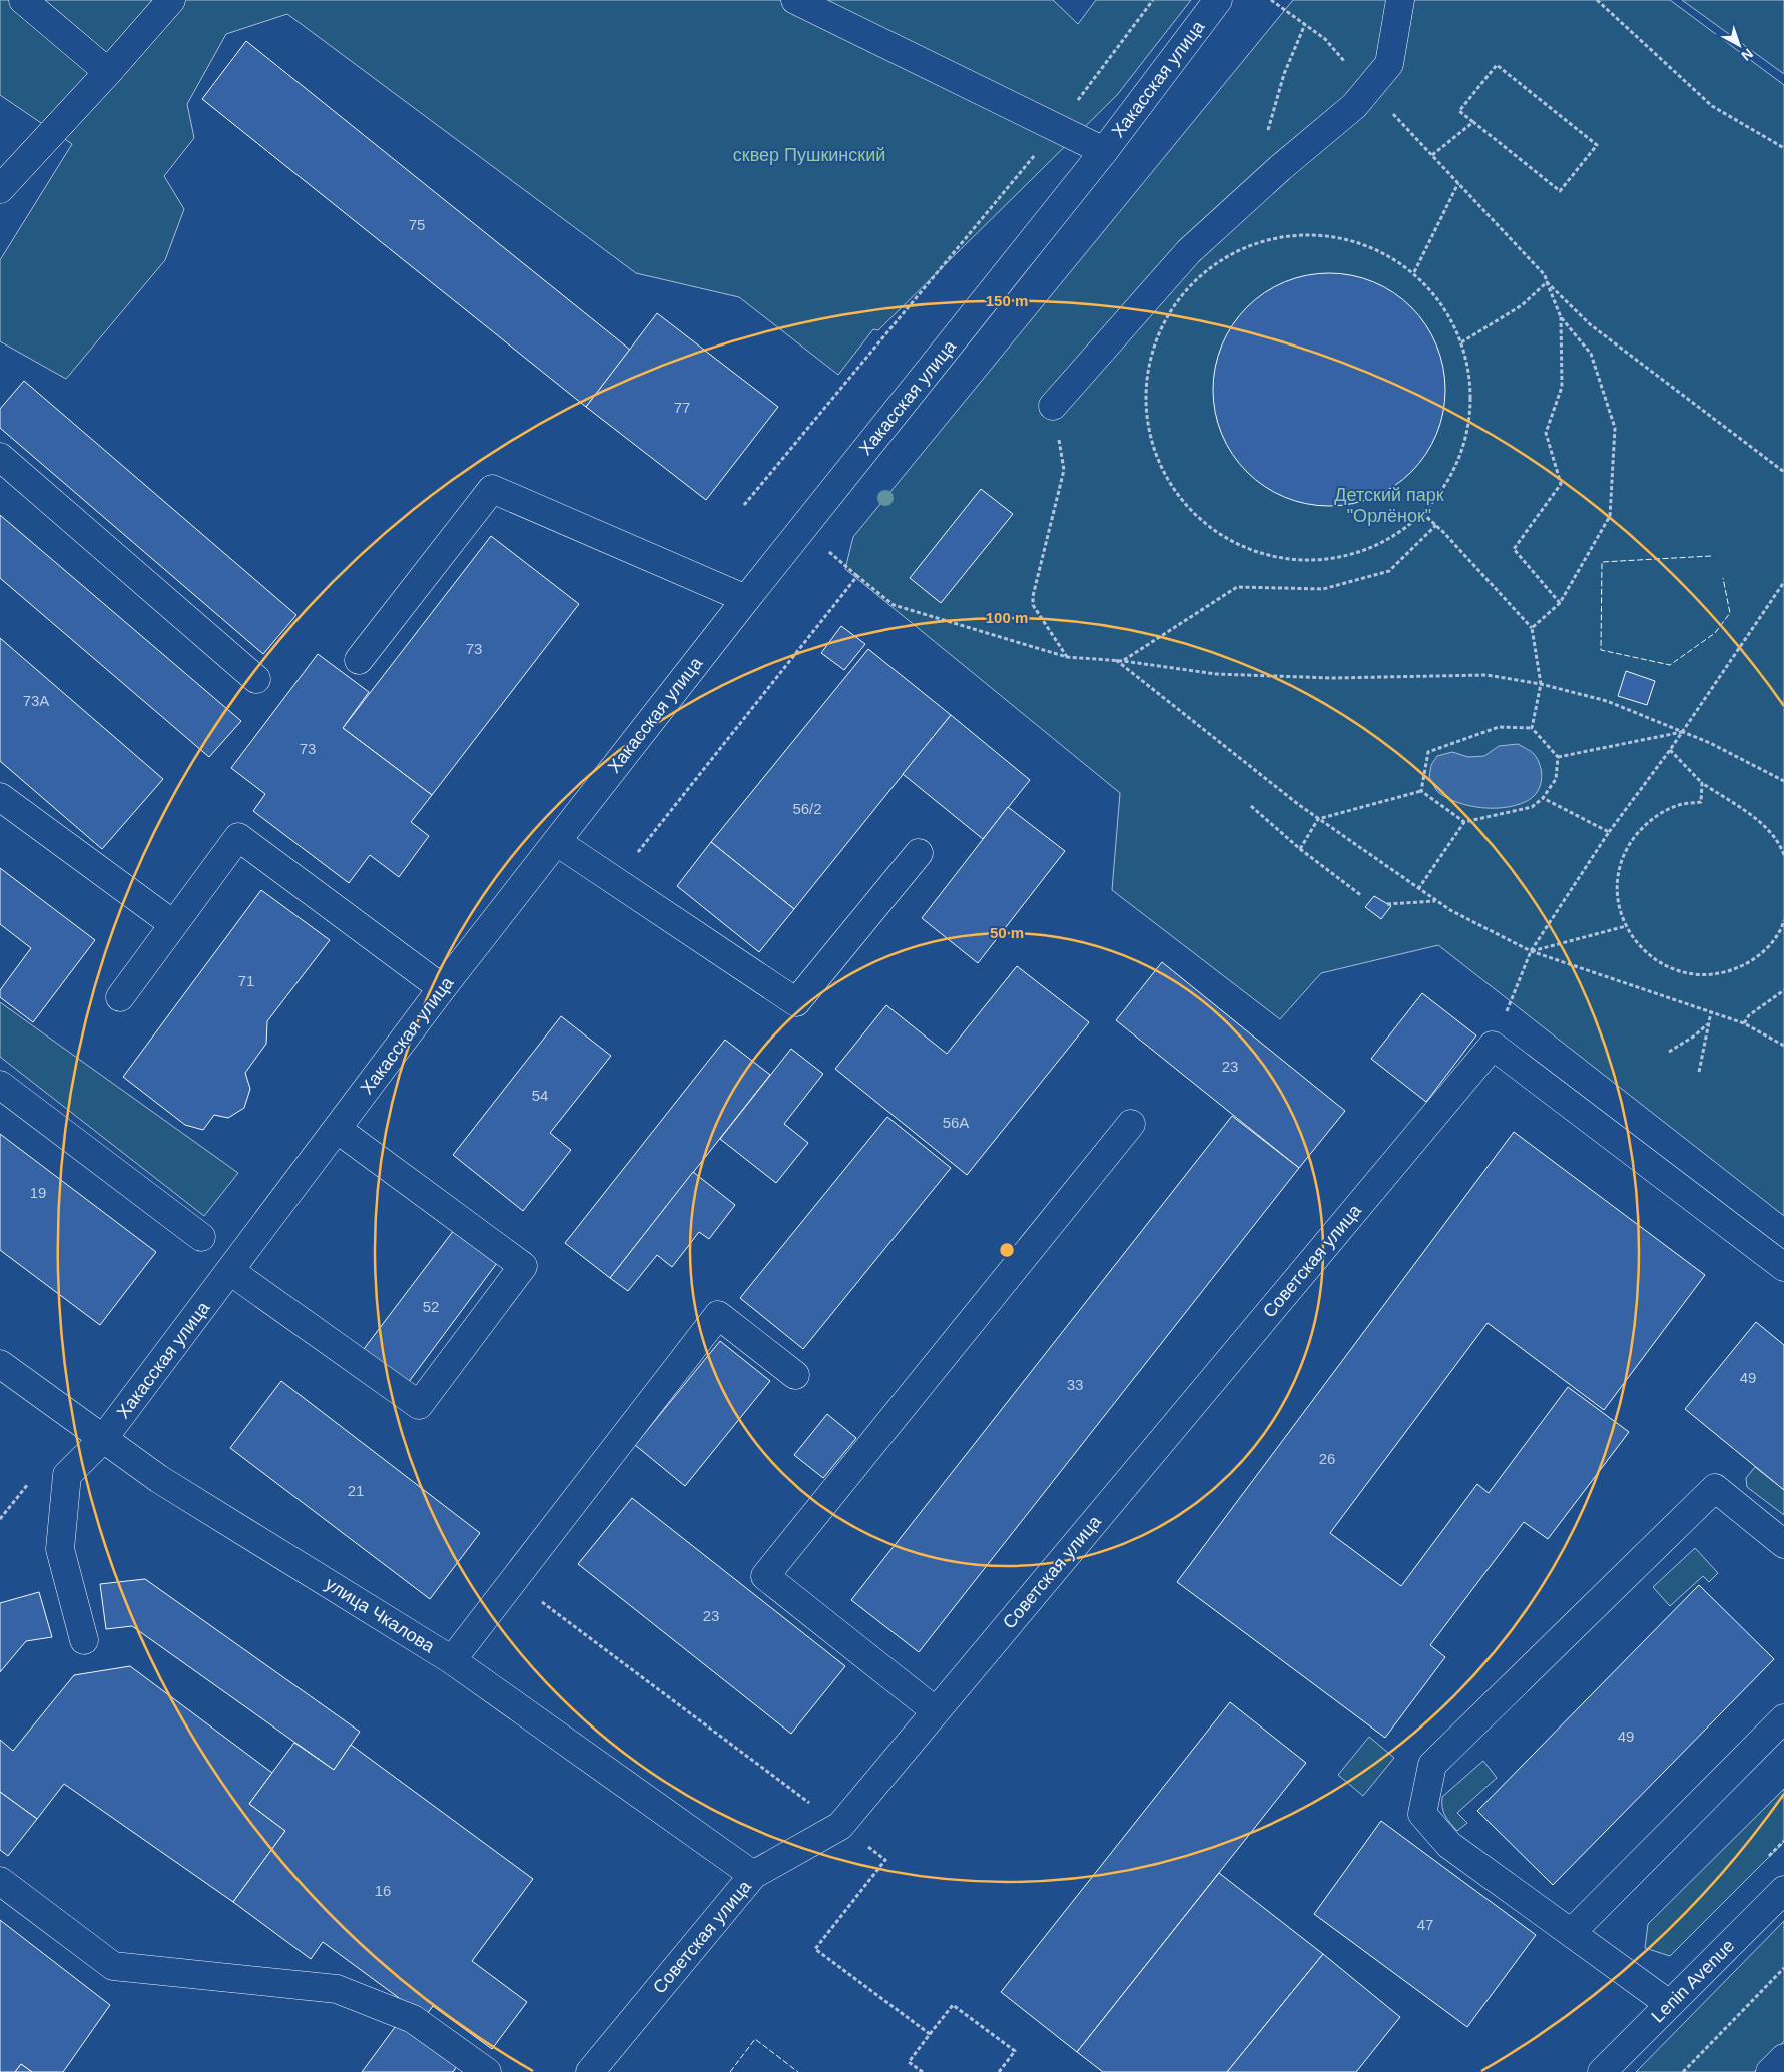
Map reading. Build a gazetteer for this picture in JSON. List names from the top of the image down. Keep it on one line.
{"streets":{"street":["Хакасская улица","Советская улица","улица Чкалова","Lenin Avenue"]},"crossings":[["Хакасская улица","улица Чкалова"],["Советская улица","улица Чкалова"]],"parks":["сквер Пушкинский","Детский парк \"Орлёнок\""],"house_numbers":["75","77","73","73А","73","56/2","71","23","54","56А","19","52","49","33","26","21","23","49","16","47"],"north":"bottom right","rings":["150 m","100 m","50 m"]}
